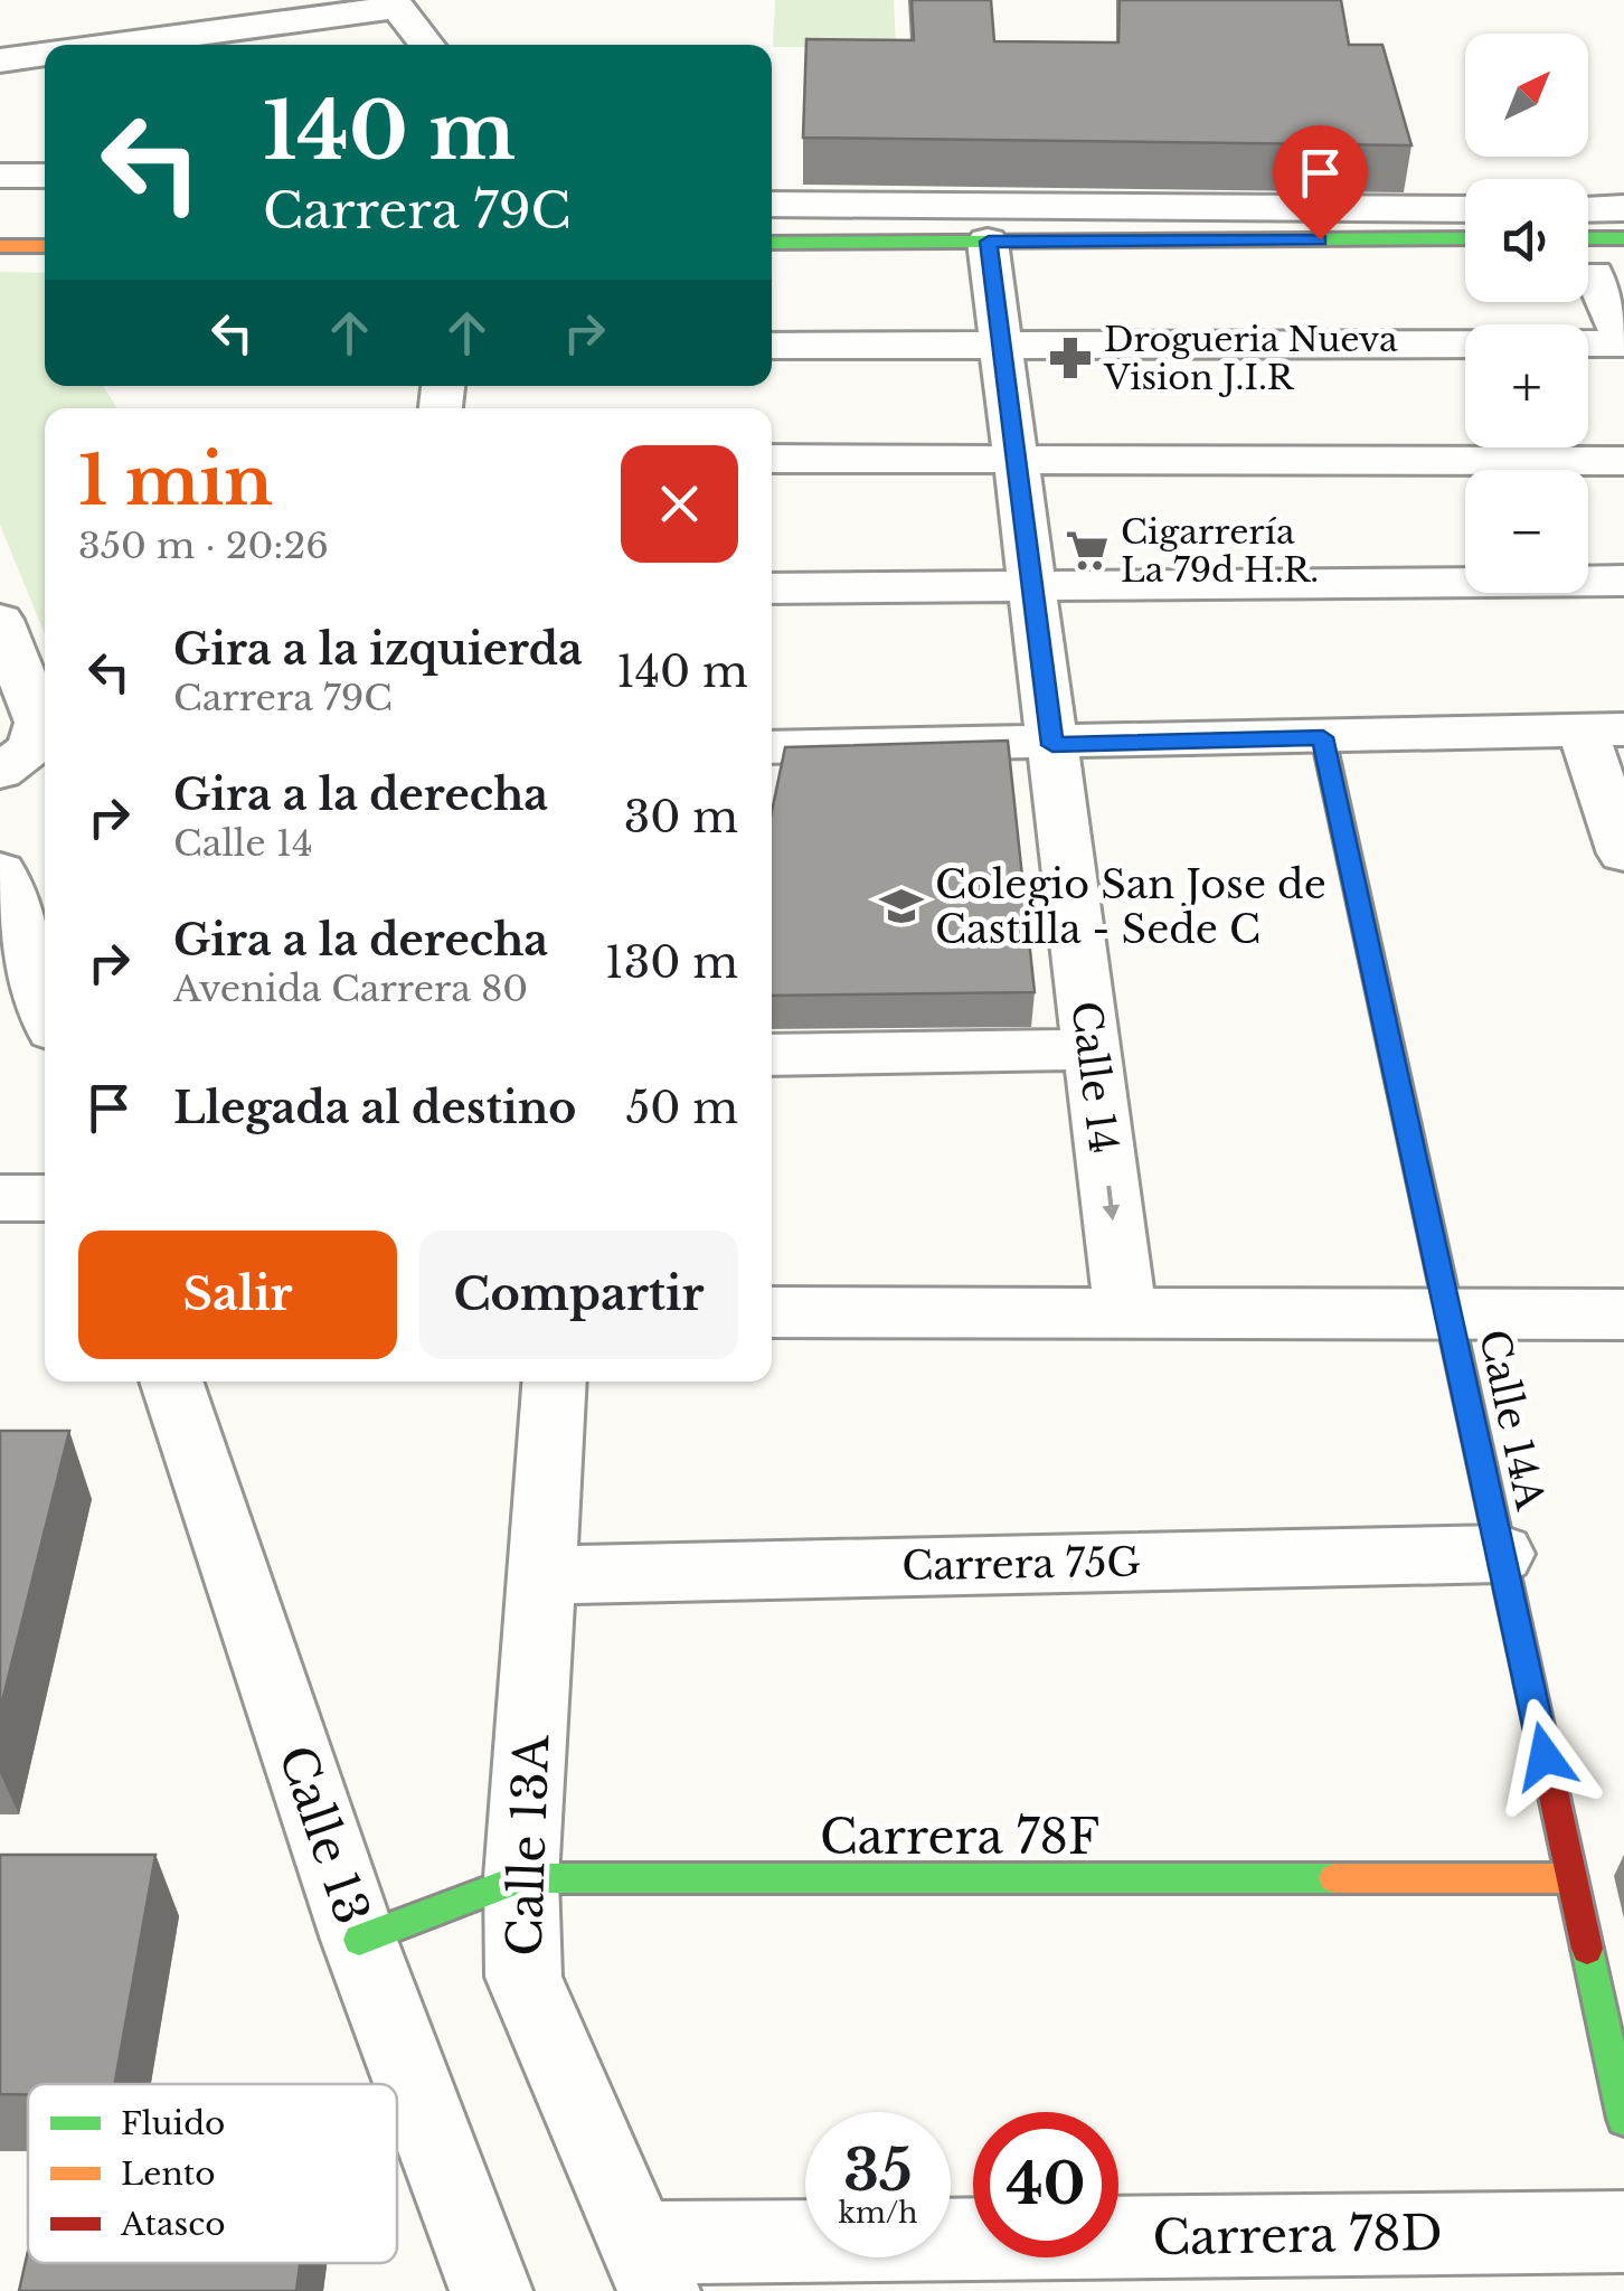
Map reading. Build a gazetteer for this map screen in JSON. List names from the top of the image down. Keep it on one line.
{"streets":{"street":["Calle 14","Calle 14A","Carrera 75G","Calle 13","Carrera 78F","Calle 13A","Carrera 78D"]},"crossings":[["Calle 14A","Carrera 75G"],["Calle 14A","Carrera 78F"],["Carrera 75G","Calle 13A"],["Calle 13","Carrera 78F"],["Carrera 78F","Calle 13A"],["Calle 13A","Carrera 78D"]],"places":{"pharmacy":["Drogueria Nueva Vision J.I.R"],"supermarket":["Cigarrería La 79d H.R."],"school or university":["Colegio San Jose de Castilla - Sede C"]},"legend":["Fluido","Lento","Atasco"],"north":"top right","page":{"map_buttons":["+","−"],"turn":["140 m","Carrera 79C"],"heading":["1 min","350 m · 20:26"],"list":[{"name":"Gira a la izquierda","note":"Carrera 79C","value":"140 m"},{"name":"Gira a la derecha","note":"Calle 14","value":"30 m"},{"name":"Gira a la derecha","note":"Avenida Carrera 80","value":"130 m"},{"name":"Llegada al destino","value":"50 m"}],"buttons":["Salir","Compartir"],"speed":"35 km/h","limit":"40"}}
